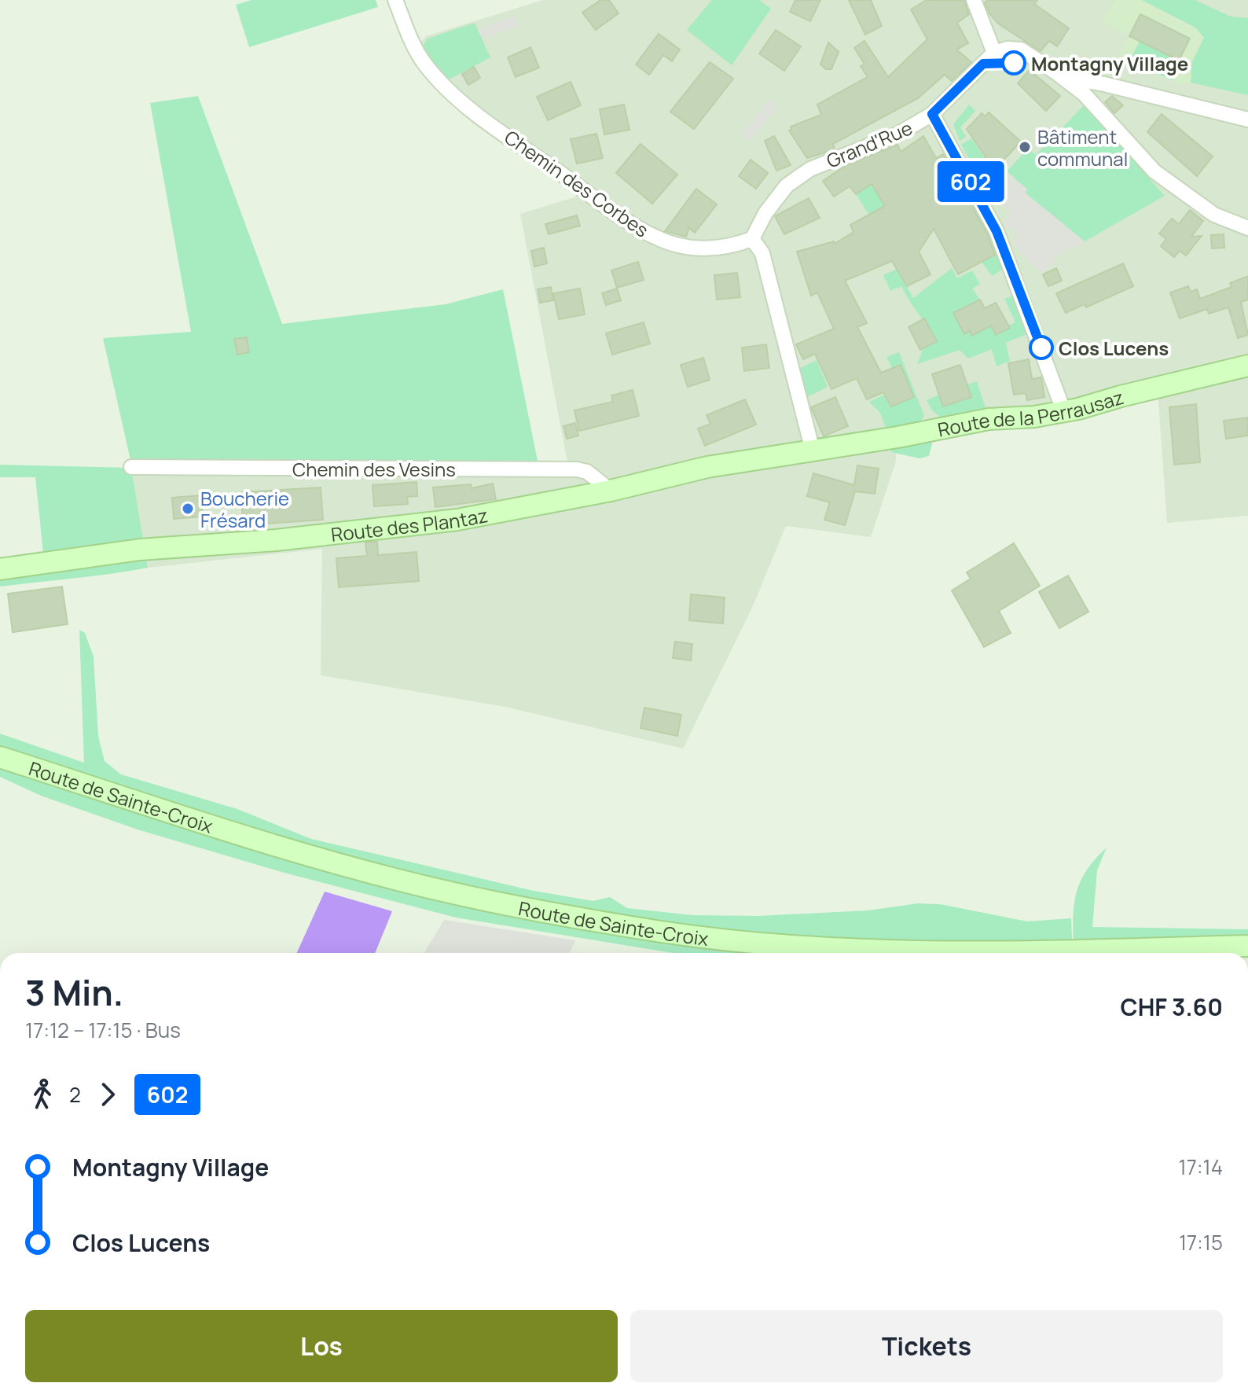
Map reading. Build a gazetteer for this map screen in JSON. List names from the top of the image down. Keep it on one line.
{"streets":{"street":["Grand'Rue","Chemin des Corbes","Route de la Perrausaz","Chemin des Vesins","Route des Plantaz","Route de Sainte-Croix"]},"crossings":[["Grand'Rue","Chemin des Corbes"],["Route de la Perrausaz","Route des Plantaz"],["Chemin des Vesins","Route des Plantaz"]],"places":["Montagny Village","Bâtiment communal","Clos Lucens","Boucherie Frésard"],"lines":["bus line 602"],"page":{"on_map":"602","heading":["3 Min.","17:12 – 17:15 · Bus","CHF 3.60"],"legs":["2","602"],"list":[{"name":"Montagny Village","value":"17:14"},{"name":"Clos Lucens","value":"17:15"}],"buttons":["Los","Tickets"]}}
